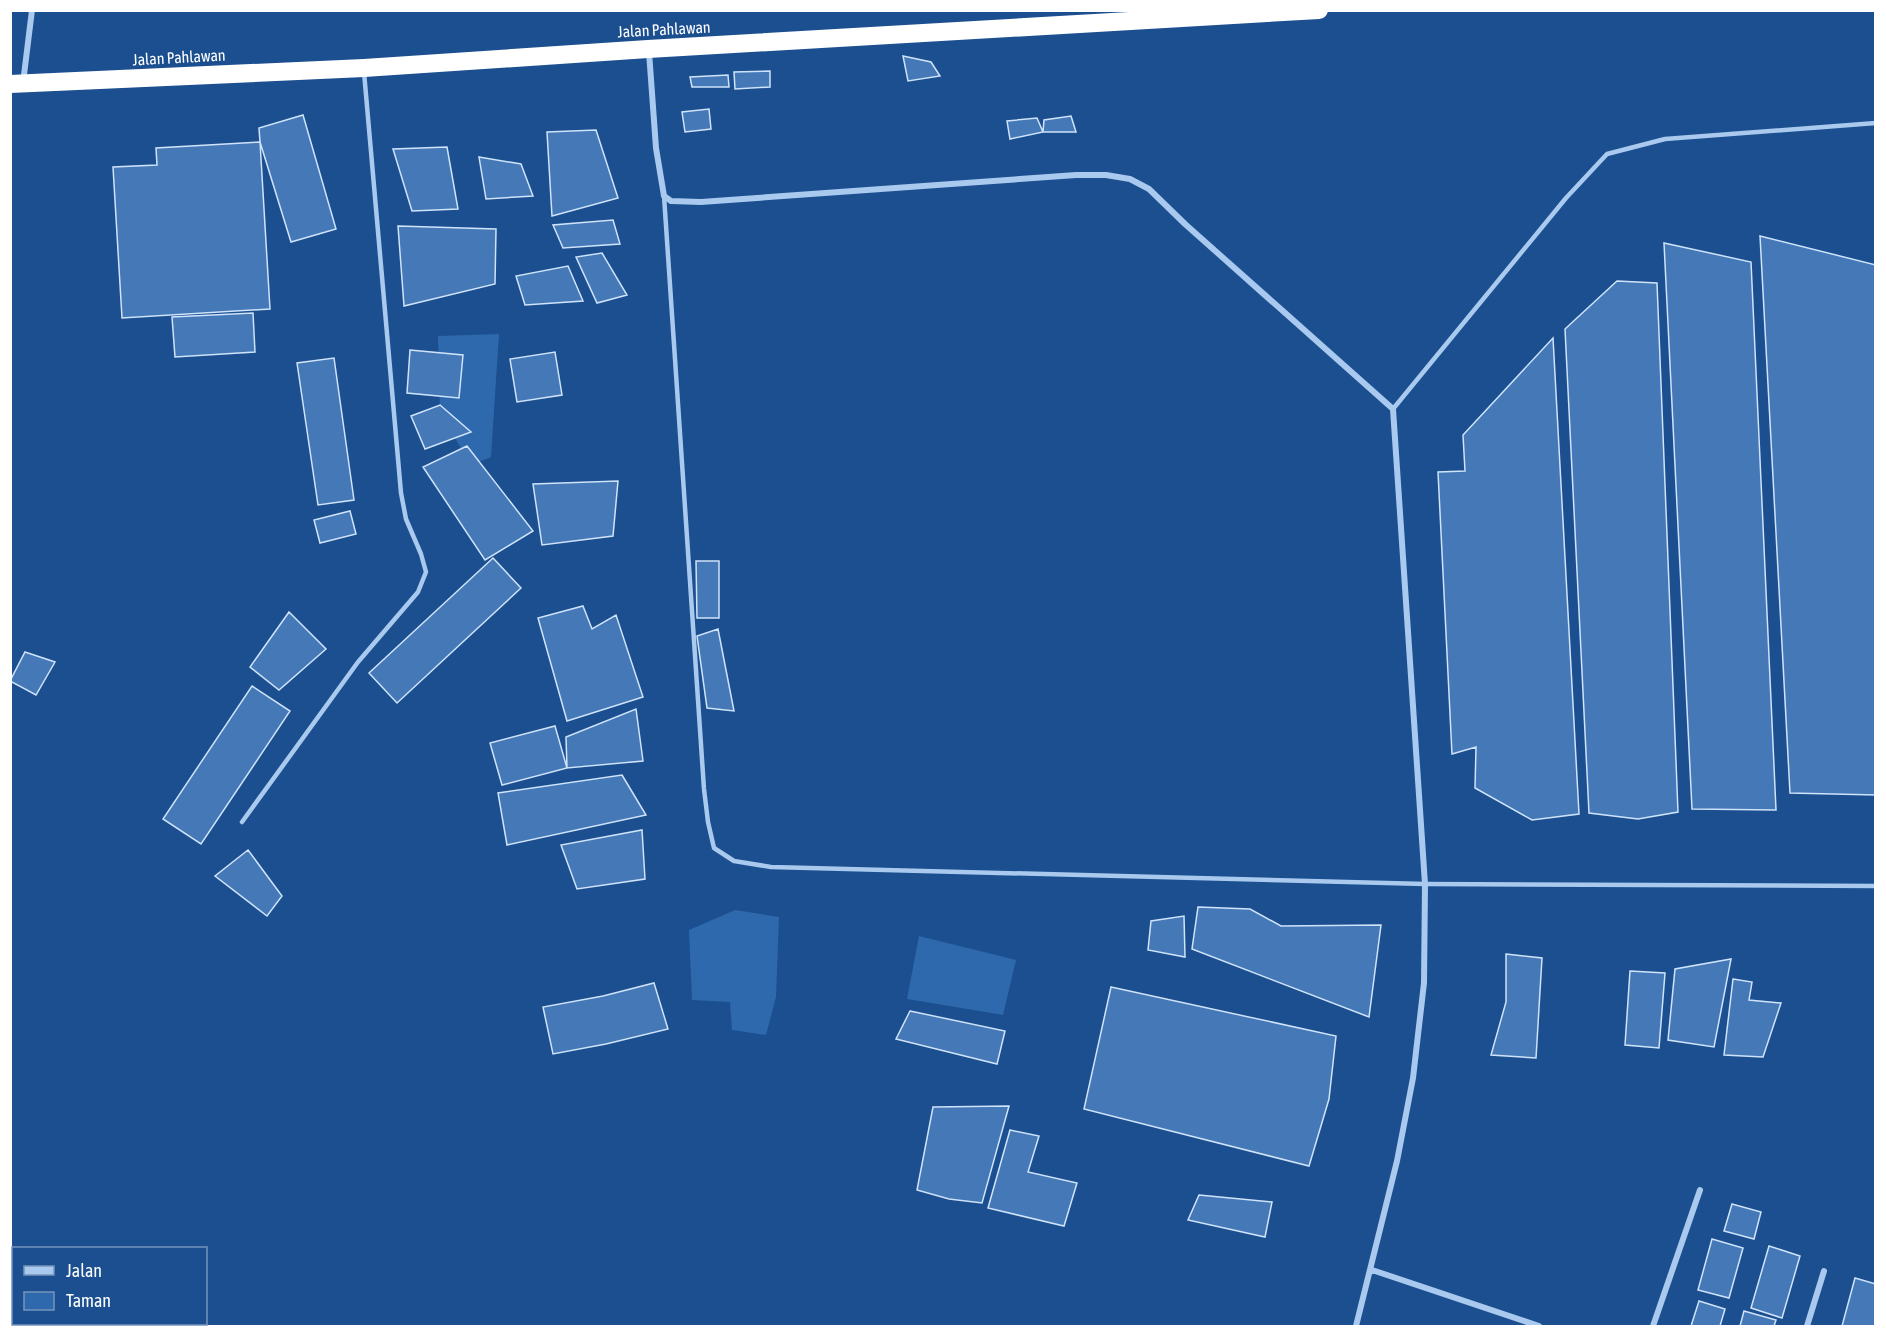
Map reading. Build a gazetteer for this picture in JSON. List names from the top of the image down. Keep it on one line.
{"streets":{"highway":["Jalan Pahlawan"]},"legend":["Jalan","Taman"]}
